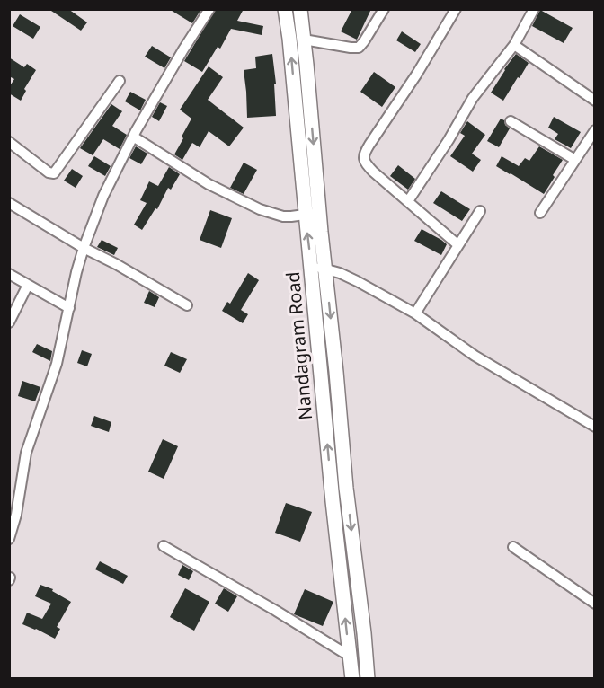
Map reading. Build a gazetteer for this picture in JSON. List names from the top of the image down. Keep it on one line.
{"streets":{"street":["Nandagram Road"]}}
